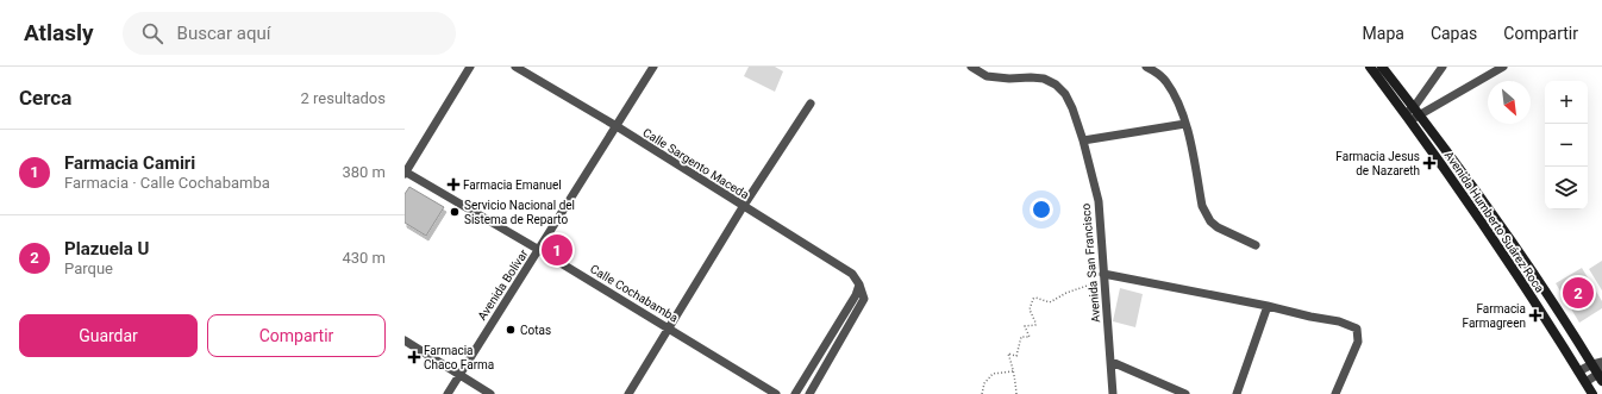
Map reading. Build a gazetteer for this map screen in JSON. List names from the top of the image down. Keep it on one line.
{"streets":{"main road":["Avenida Humberto Suárez Roca"],"street":["Calle Sargento Maceda","Avenida San Francisco","Avenida Bolívar","Calle Cochabamba"]},"crossings":[["Calle Sargento Maceda","Avenida Bolívar"],["Avenida Bolívar","Calle Cochabamba"]],"places":{"health":["Farmacia Jesus de Nazareth","Farmacia Emanuel","Farmacia Farmagreen","Farmacia Chaco Farma"],"other":["Servicio Nacional del Sistema de Reparto","Cotas"]},"north":"bottom right","page":{"header":"Atlasly","search":"Buscar aquí","nav":["Mapa","Capas","Compartir"],"heading":["Cerca","2 resultados"],"map_buttons":["+","−"],"list":[{"mark":"1","name":"Farmacia Camiri","note":"Farmacia · Calle Cochabamba","value":"380 m"},{"mark":"2","name":"Plazuela U","note":"Parque","value":"430 m"}],"pins":["1","2"],"buttons":["Guardar","Compartir"]}}
